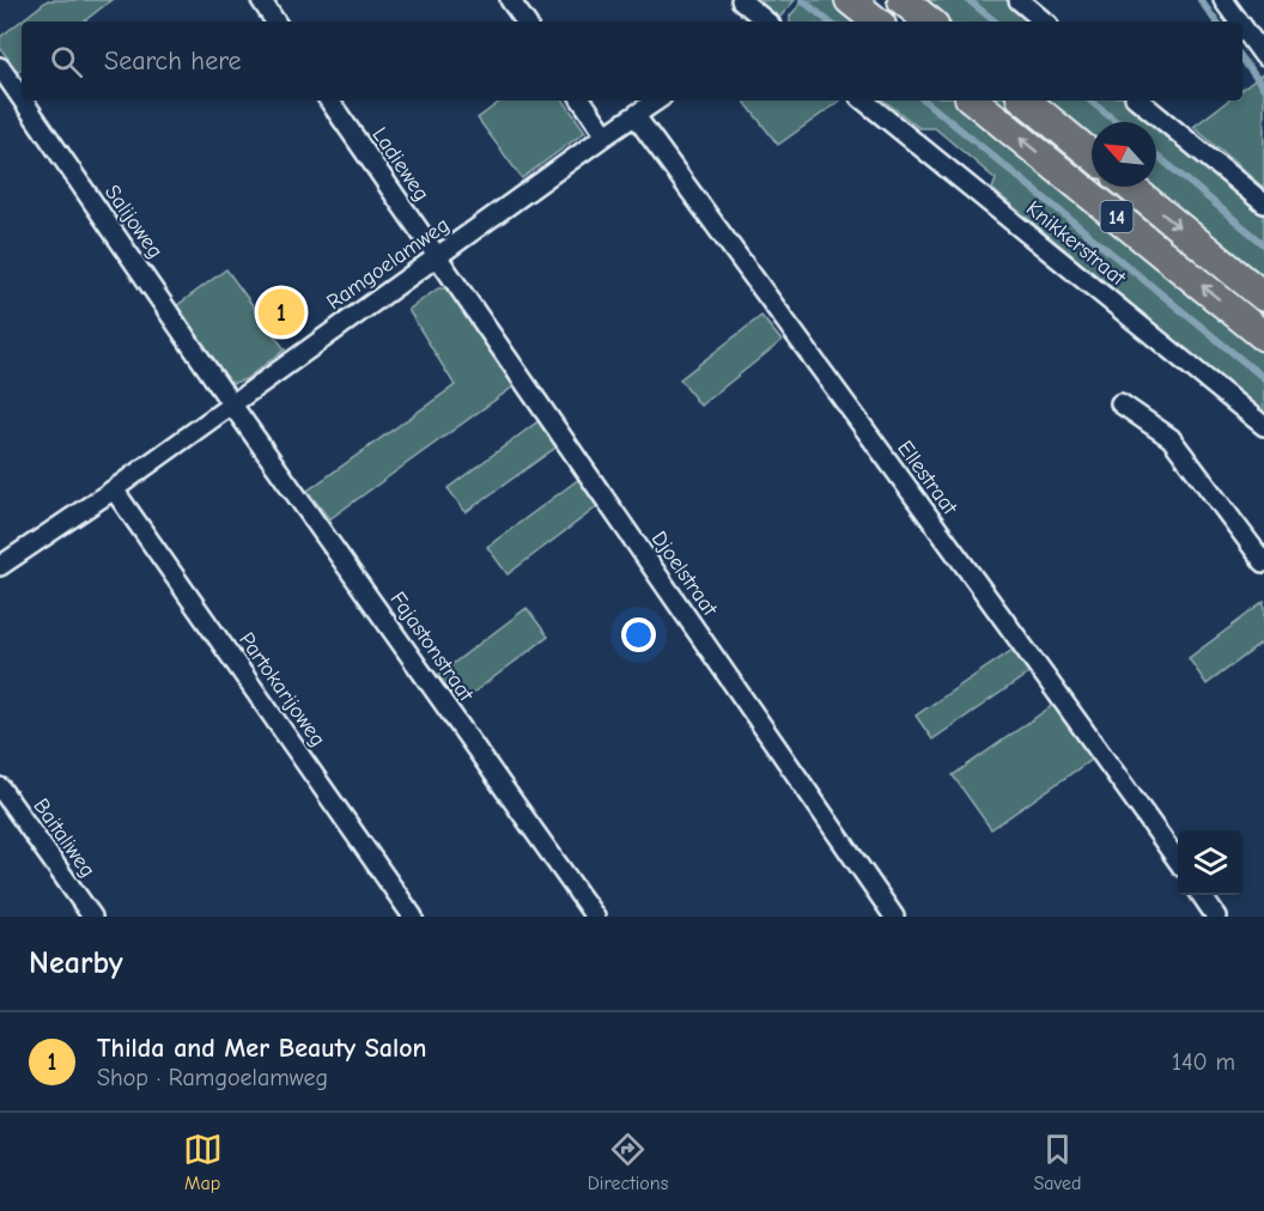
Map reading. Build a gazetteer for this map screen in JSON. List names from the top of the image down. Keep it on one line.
{"streets":{"main road":["14"],"street":["Ladieweg","Salijoweg","Knikkerstraat","Ramgoelamweg","Ellestraat","Djoelstraat","Fajastonstraat","Partokarijoweg","Baitaliweg"]},"crossings":[["Ladieweg","Ramgoelamweg"],["Ladieweg","Djoelstraat"],["Salijoweg","Ramgoelamweg"],["Salijoweg","Fajastonstraat"],["Ramgoelamweg","Ellestraat"],["Ramgoelamweg","Djoelstraat"],["Ramgoelamweg","Fajastonstraat"],["Ramgoelamweg","Partokarijoweg"]],"north":"top left","page":{"search":"Search here","pins":"1","heading":"Nearby","list":[{"mark":"1","name":"Thilda and Mer Beauty Salon","note":"Shop · Ramgoelamweg","value":"140 m"}],"nav":["Map","Directions","Saved"]}}
